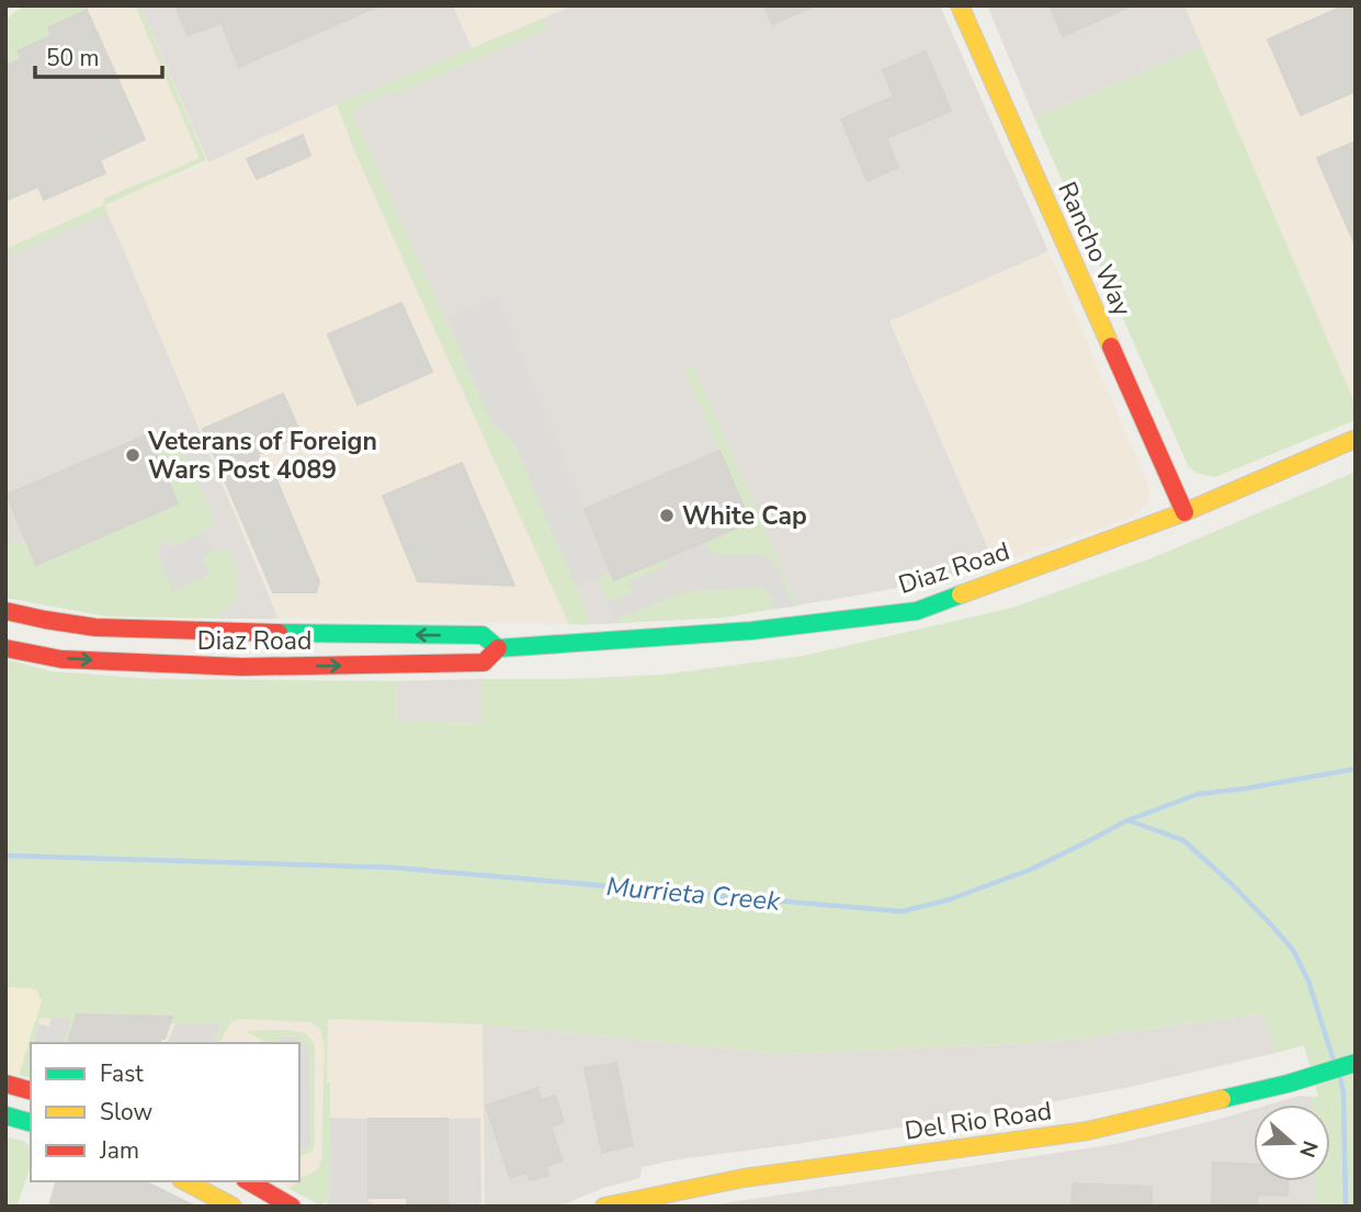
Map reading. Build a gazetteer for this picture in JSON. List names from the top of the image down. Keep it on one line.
{"streets":{"main road":["Rancho Way","Diaz Road","Del Rio Road"]},"crossings":[["Rancho Way","Diaz Road"]],"water":["Murrieta Creek"],"places":["Veterans of Foreign Wars Post 4089","White Cap"],"legend":["Fast","Slow","Jam"],"scale_bar":"50 m","north":"right"}
